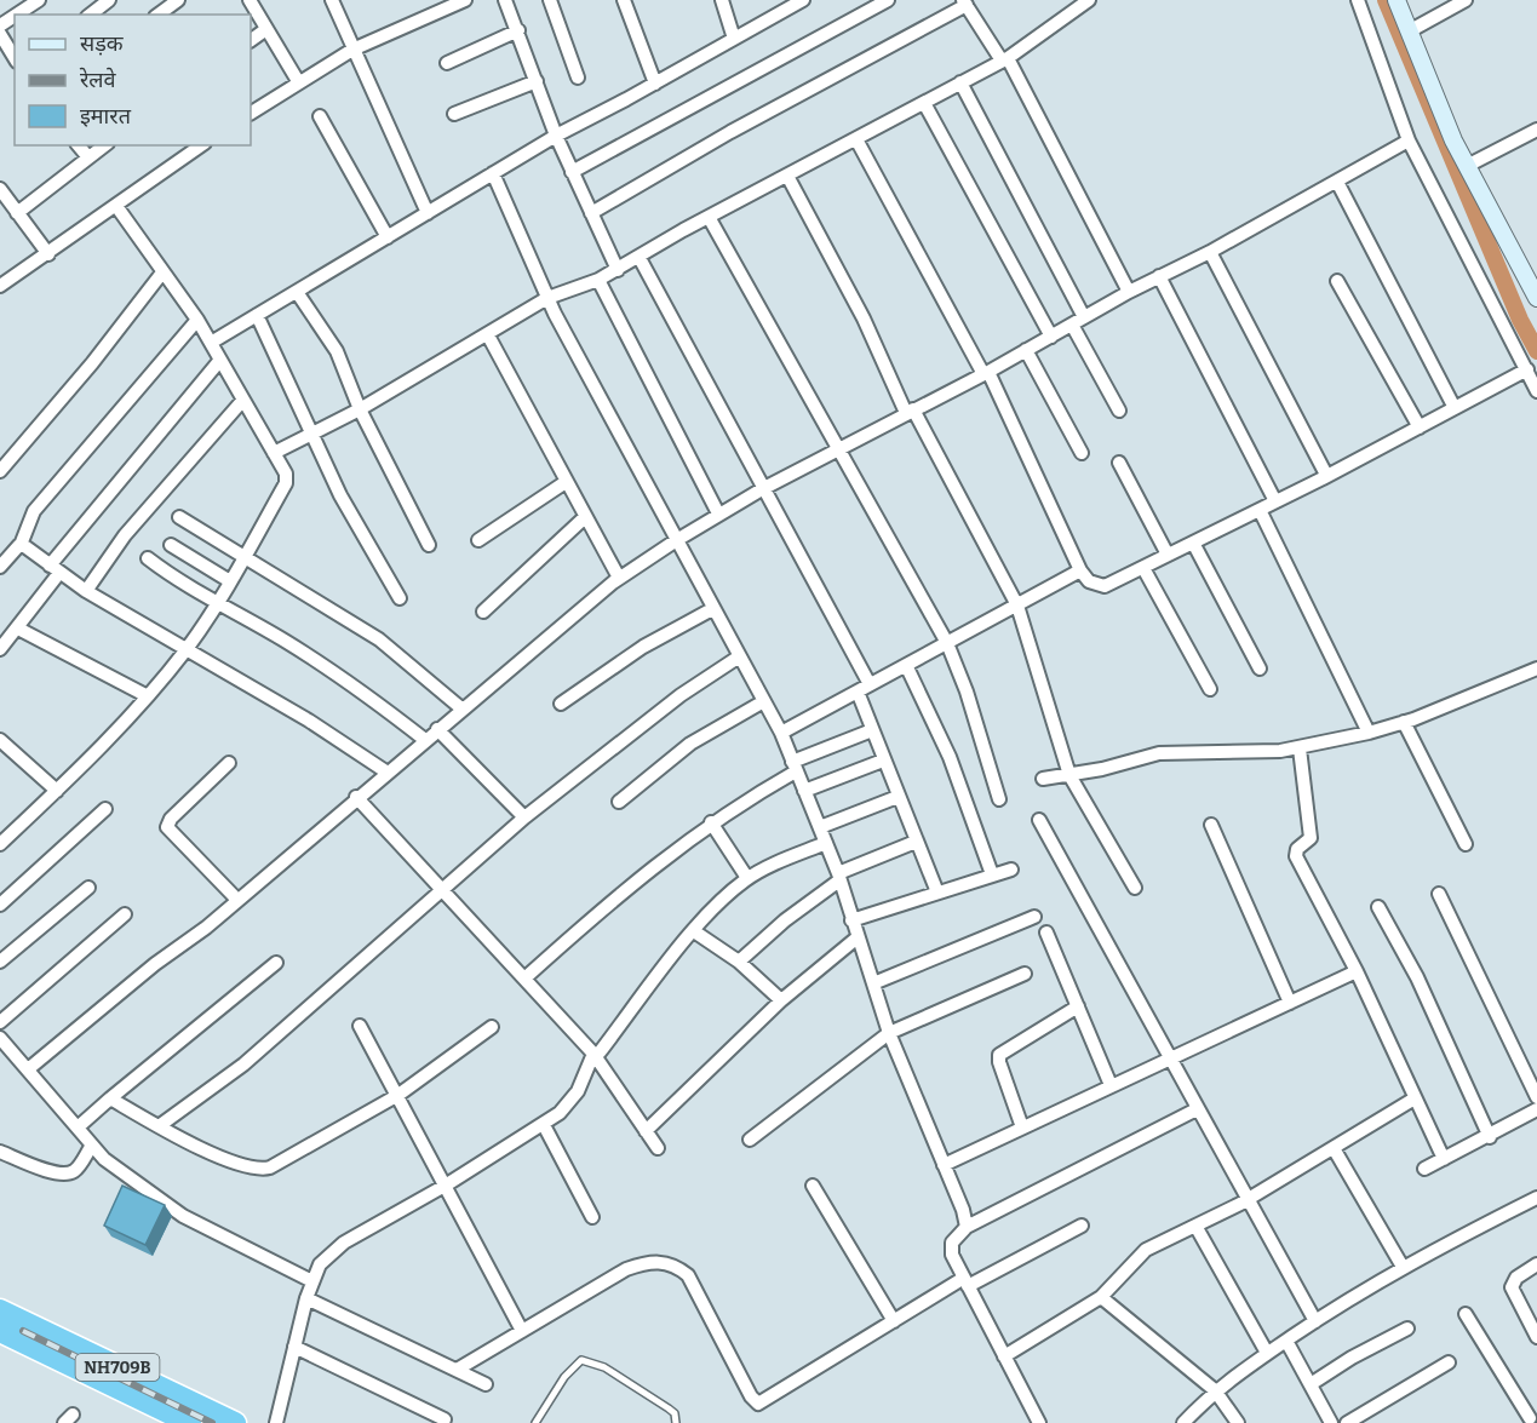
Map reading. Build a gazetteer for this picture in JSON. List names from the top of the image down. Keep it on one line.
{"streets":{"highway":["NH709B"]},"legend":["सड़क","रेलवे","इमारत"]}
